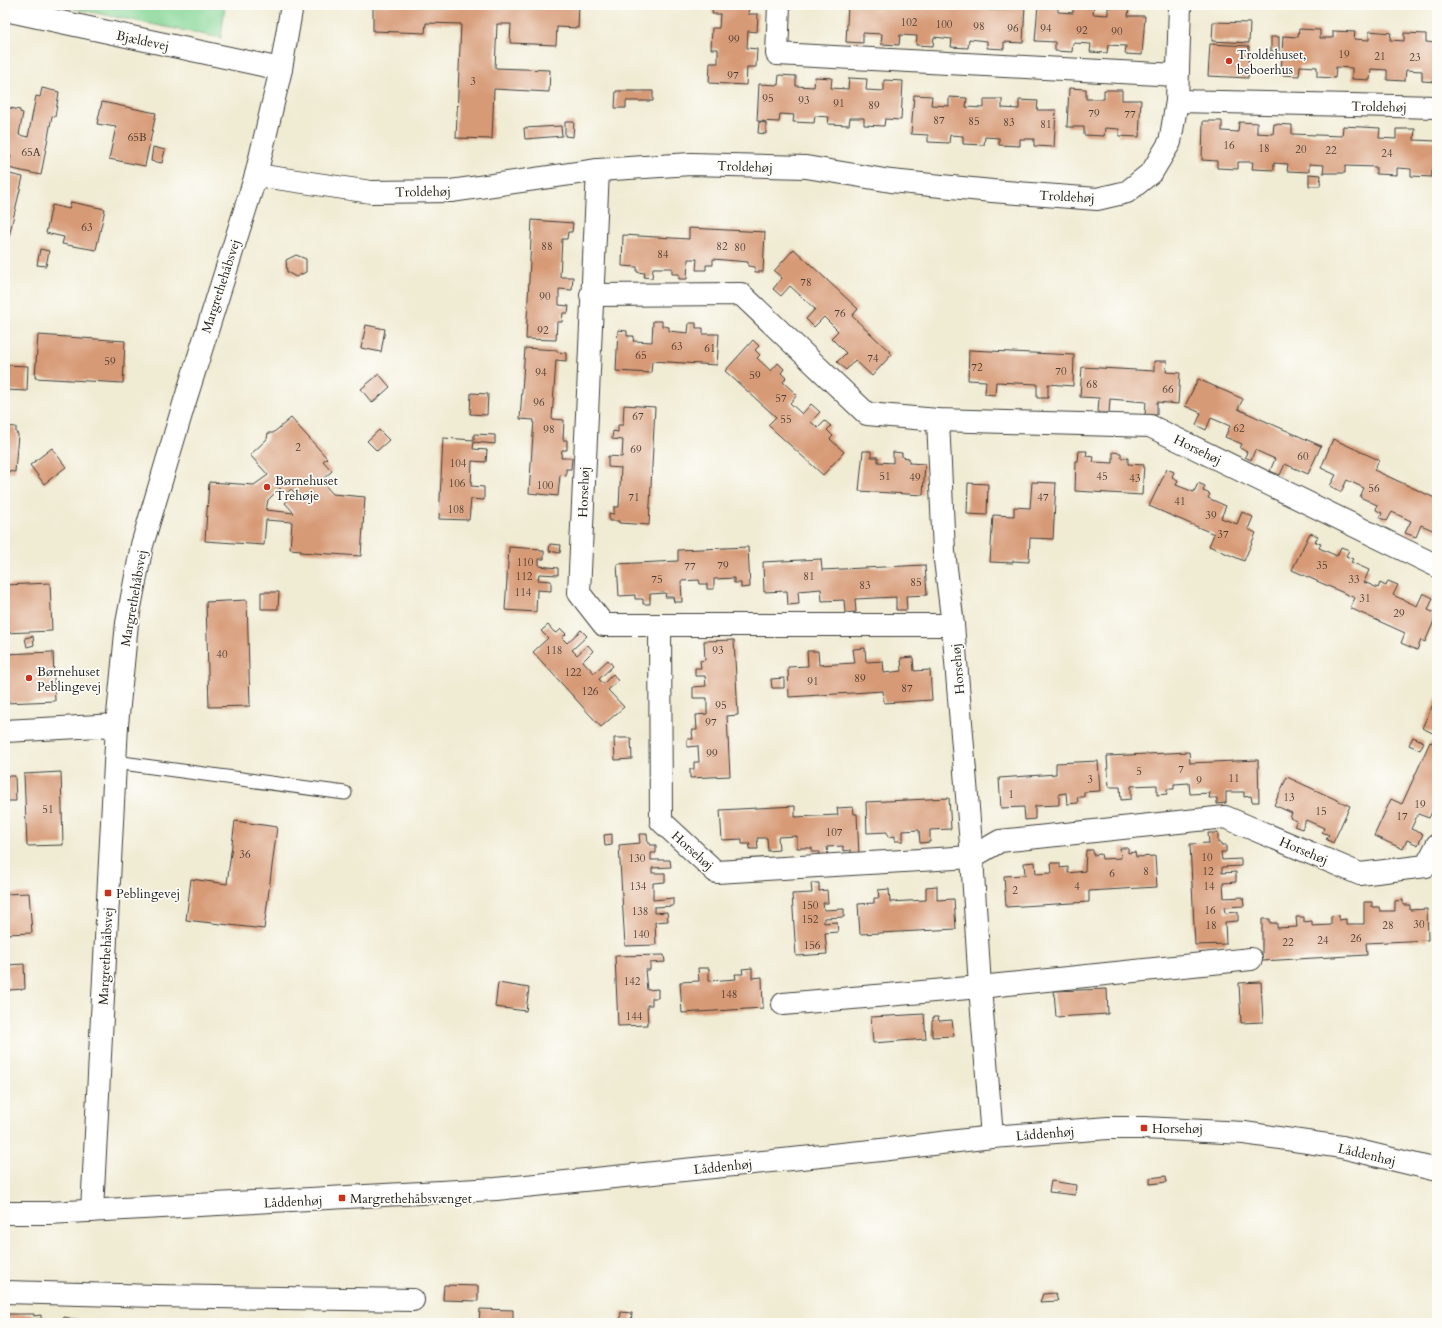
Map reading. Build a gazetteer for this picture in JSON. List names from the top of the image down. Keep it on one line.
{"streets":{"street":["Bjældevej","Troldehøj","Margrethehåbsvej","Horsehøj","Låddenhøj"]},"crossings":[["Bjældevej","Margrethehåbsvej"],["Troldehøj","Margrethehåbsvej"],["Troldehøj","Horsehøj"],["Margrethehåbsvej","Låddenhøj"],["Horsehøj","Låddenhøj"]],"places":{"other":["Troldehuset, beboerhus","Børnehuset Trehøje","Børnehuset Peblingevej"],"transit":["Peblingevej","Horsehøj","Margrethehåbsvænget"]},"house_numbers":["102","100","98","96","94","92","90","99","19","21","23","97","3","95","93","91","89","79","77","87","85","83","81","65B","16","18","20","22","65A","24","63","88","82","80","84","78","90","76","92","63","61","65","74","59","72","70","94","59","68","66","57","96","67","55","62","98","2","69","60","104","51","45","49","43","106","100","56","71","47","41","108","39","37","110","79","35","77","112","81","75","33","85","83","114","31","29","118","93","40","122","89","91","87","126","95","97","99","7","5","11","3","9","1","13","19","51","15","17","107","36","10","130","8","12","6","134","4","14","2","150","16","138","152","30","18","28","140","26","24","22","156","142","148","144"]}
